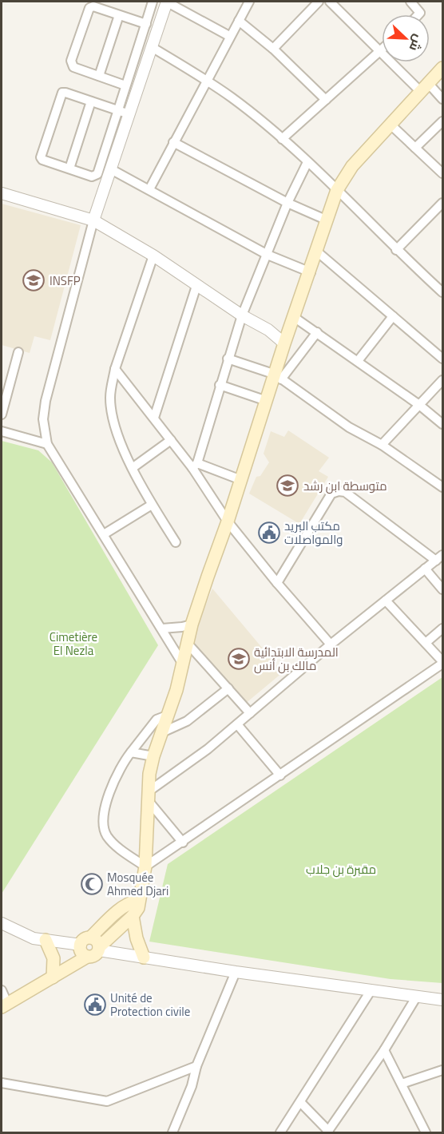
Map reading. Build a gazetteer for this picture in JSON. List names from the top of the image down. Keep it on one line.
{"parks":["Cimetière El Nezla","مقبرة بن جلاب"],"places":{"school or university":["INSFP","متوسطة ابن رشد","المدرسة الابتدائية مالك بن أنس"],"public building":["مكتب البريد والمواصلات","Unité de Protection civile"],"mosque":["Mosquée Ahmed Djari"]},"north":"bottom right"}
